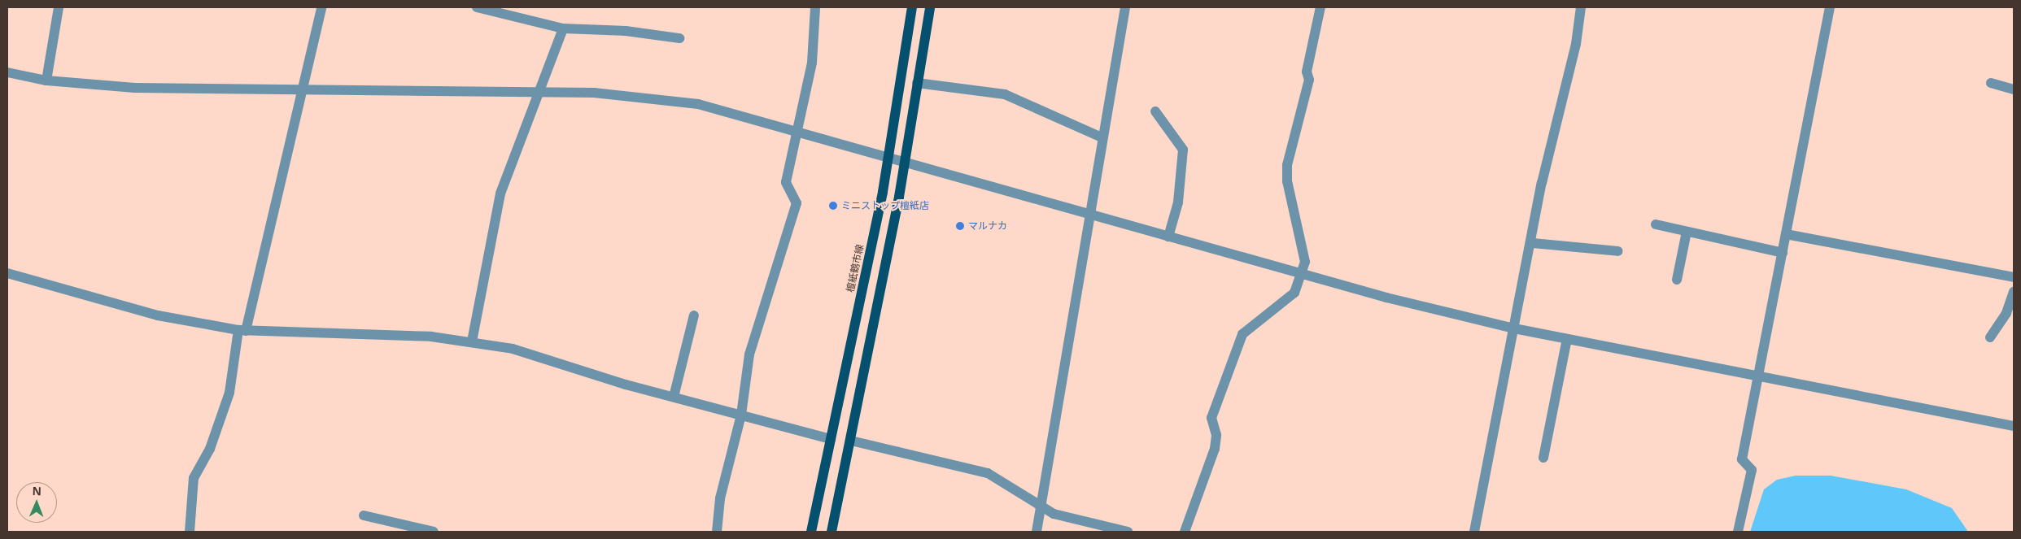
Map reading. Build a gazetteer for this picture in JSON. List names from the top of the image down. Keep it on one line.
{"streets":{"main road":["檀紙鶴市線"]},"places":["ミニストップ檀紙店","マルナカ"],"north":"top"}
